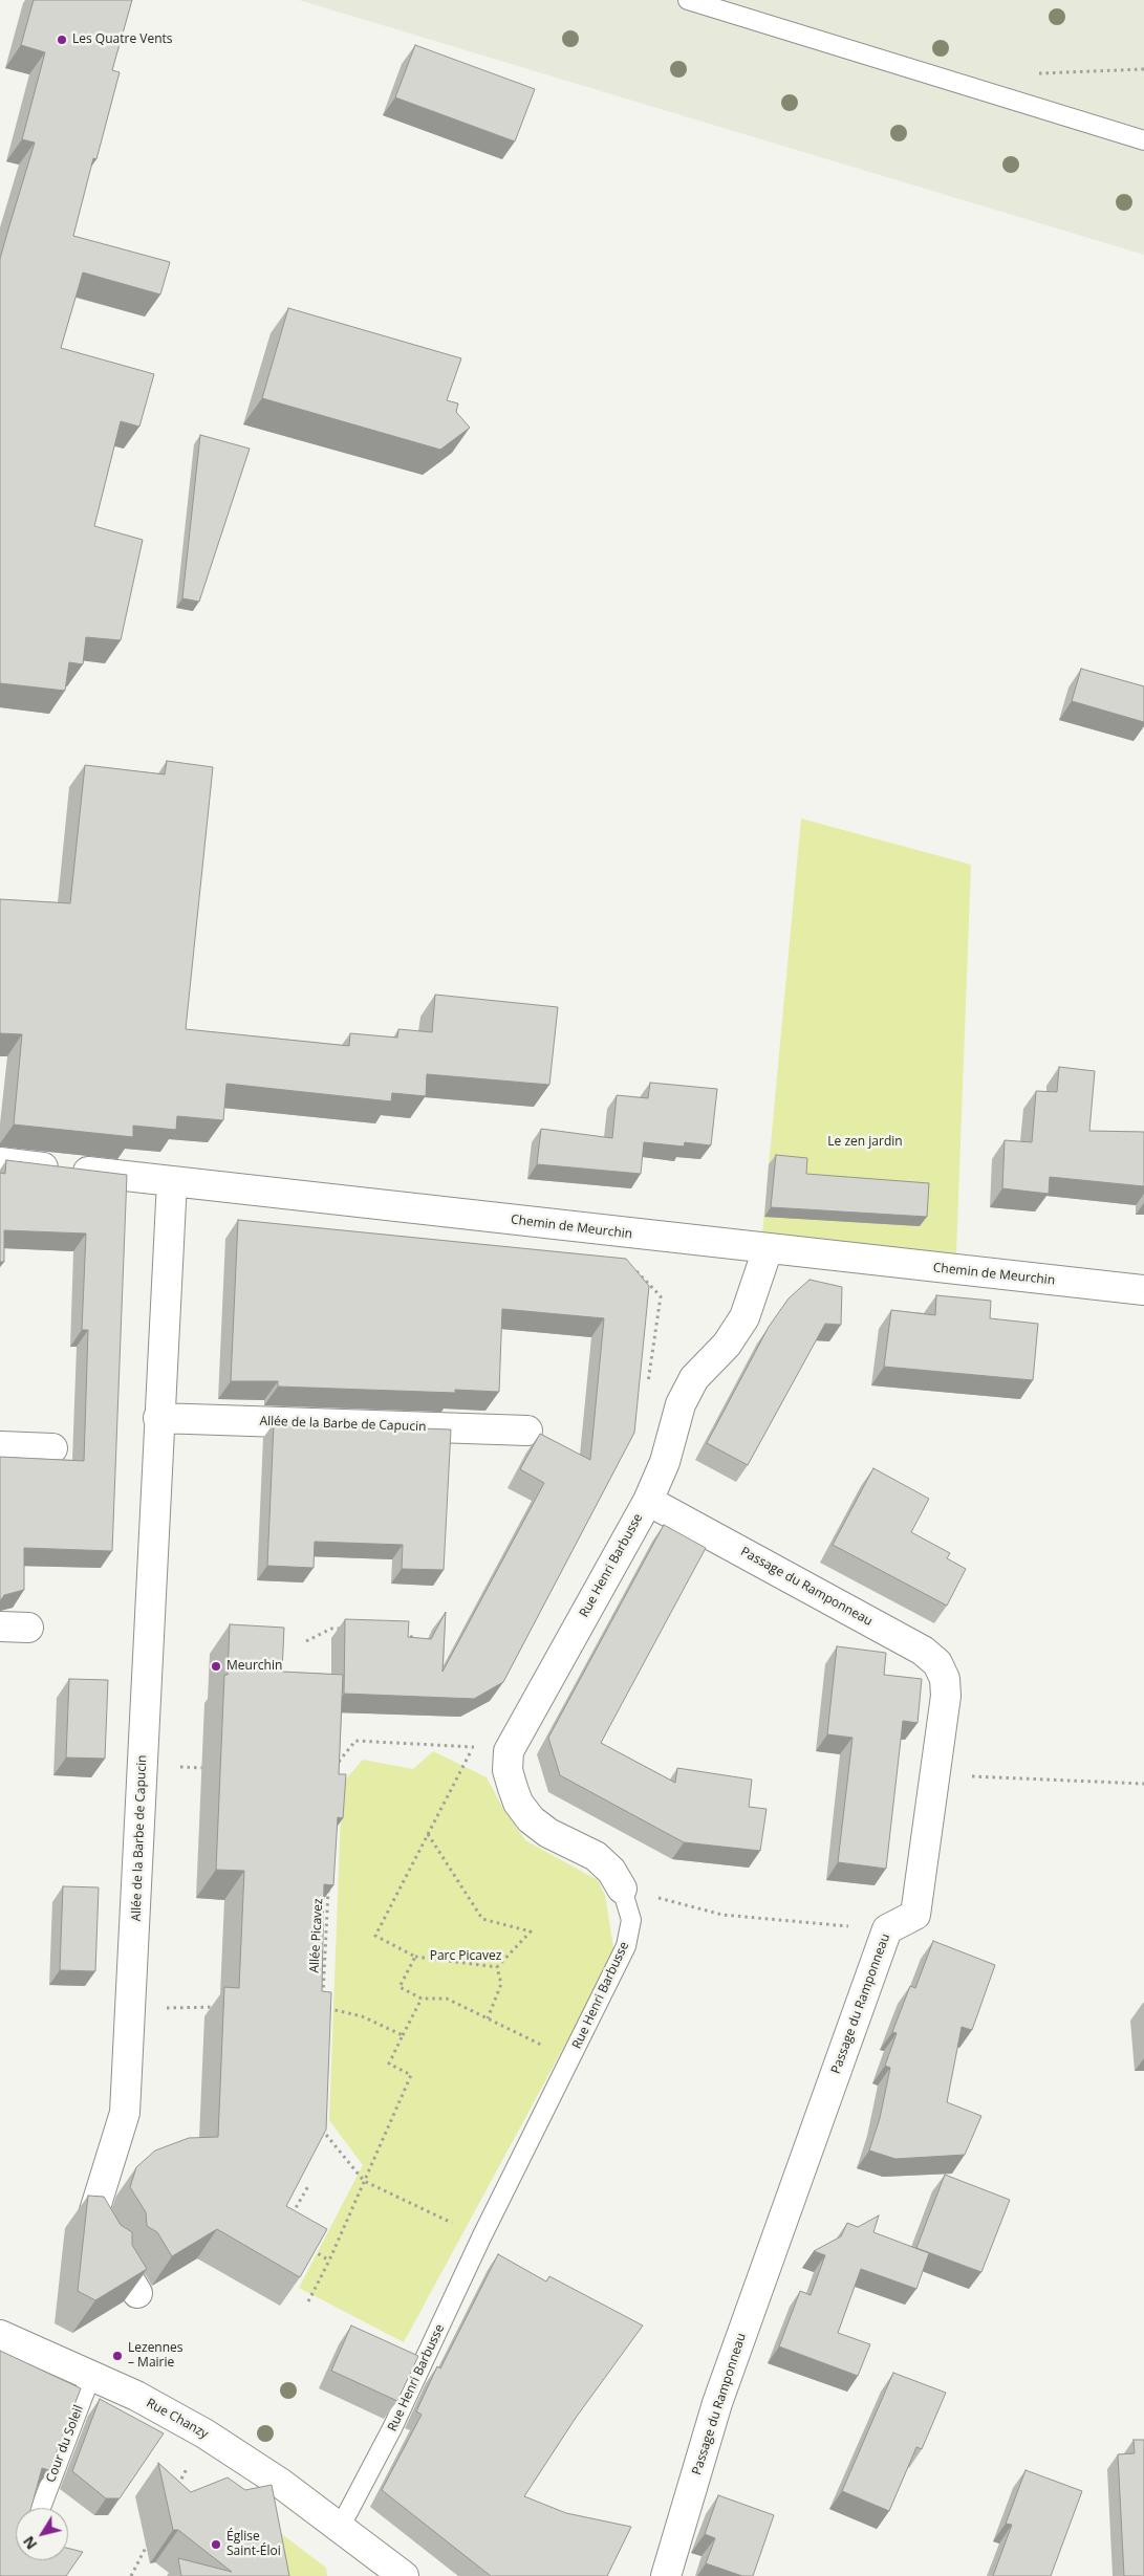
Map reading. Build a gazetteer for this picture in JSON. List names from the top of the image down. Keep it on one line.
{"streets":{"street":["Chemin de Meurchin","Allée de la Barbe de Capucin","Rue Henri Barbusse","Passage du Ramponneau","Rue Chanzy"],"lane":["Cour du Soleil"],"path":["Allée Picavez"]},"crossings":[["Chemin de Meurchin","Allée de la Barbe de Capucin"],["Chemin de Meurchin","Rue Henri Barbusse"],["Rue Henri Barbusse","Passage du Ramponneau"],["Rue Henri Barbusse","Rue Chanzy"],["Rue Chanzy","Cour du Soleil"]],"parks":["Le zen jardin","Parc Picavez"],"places":["Les Quatre Vents","Meurchin","Lezennes – Mairie","Église Saint-Éloi"],"north":"bottom left"}
